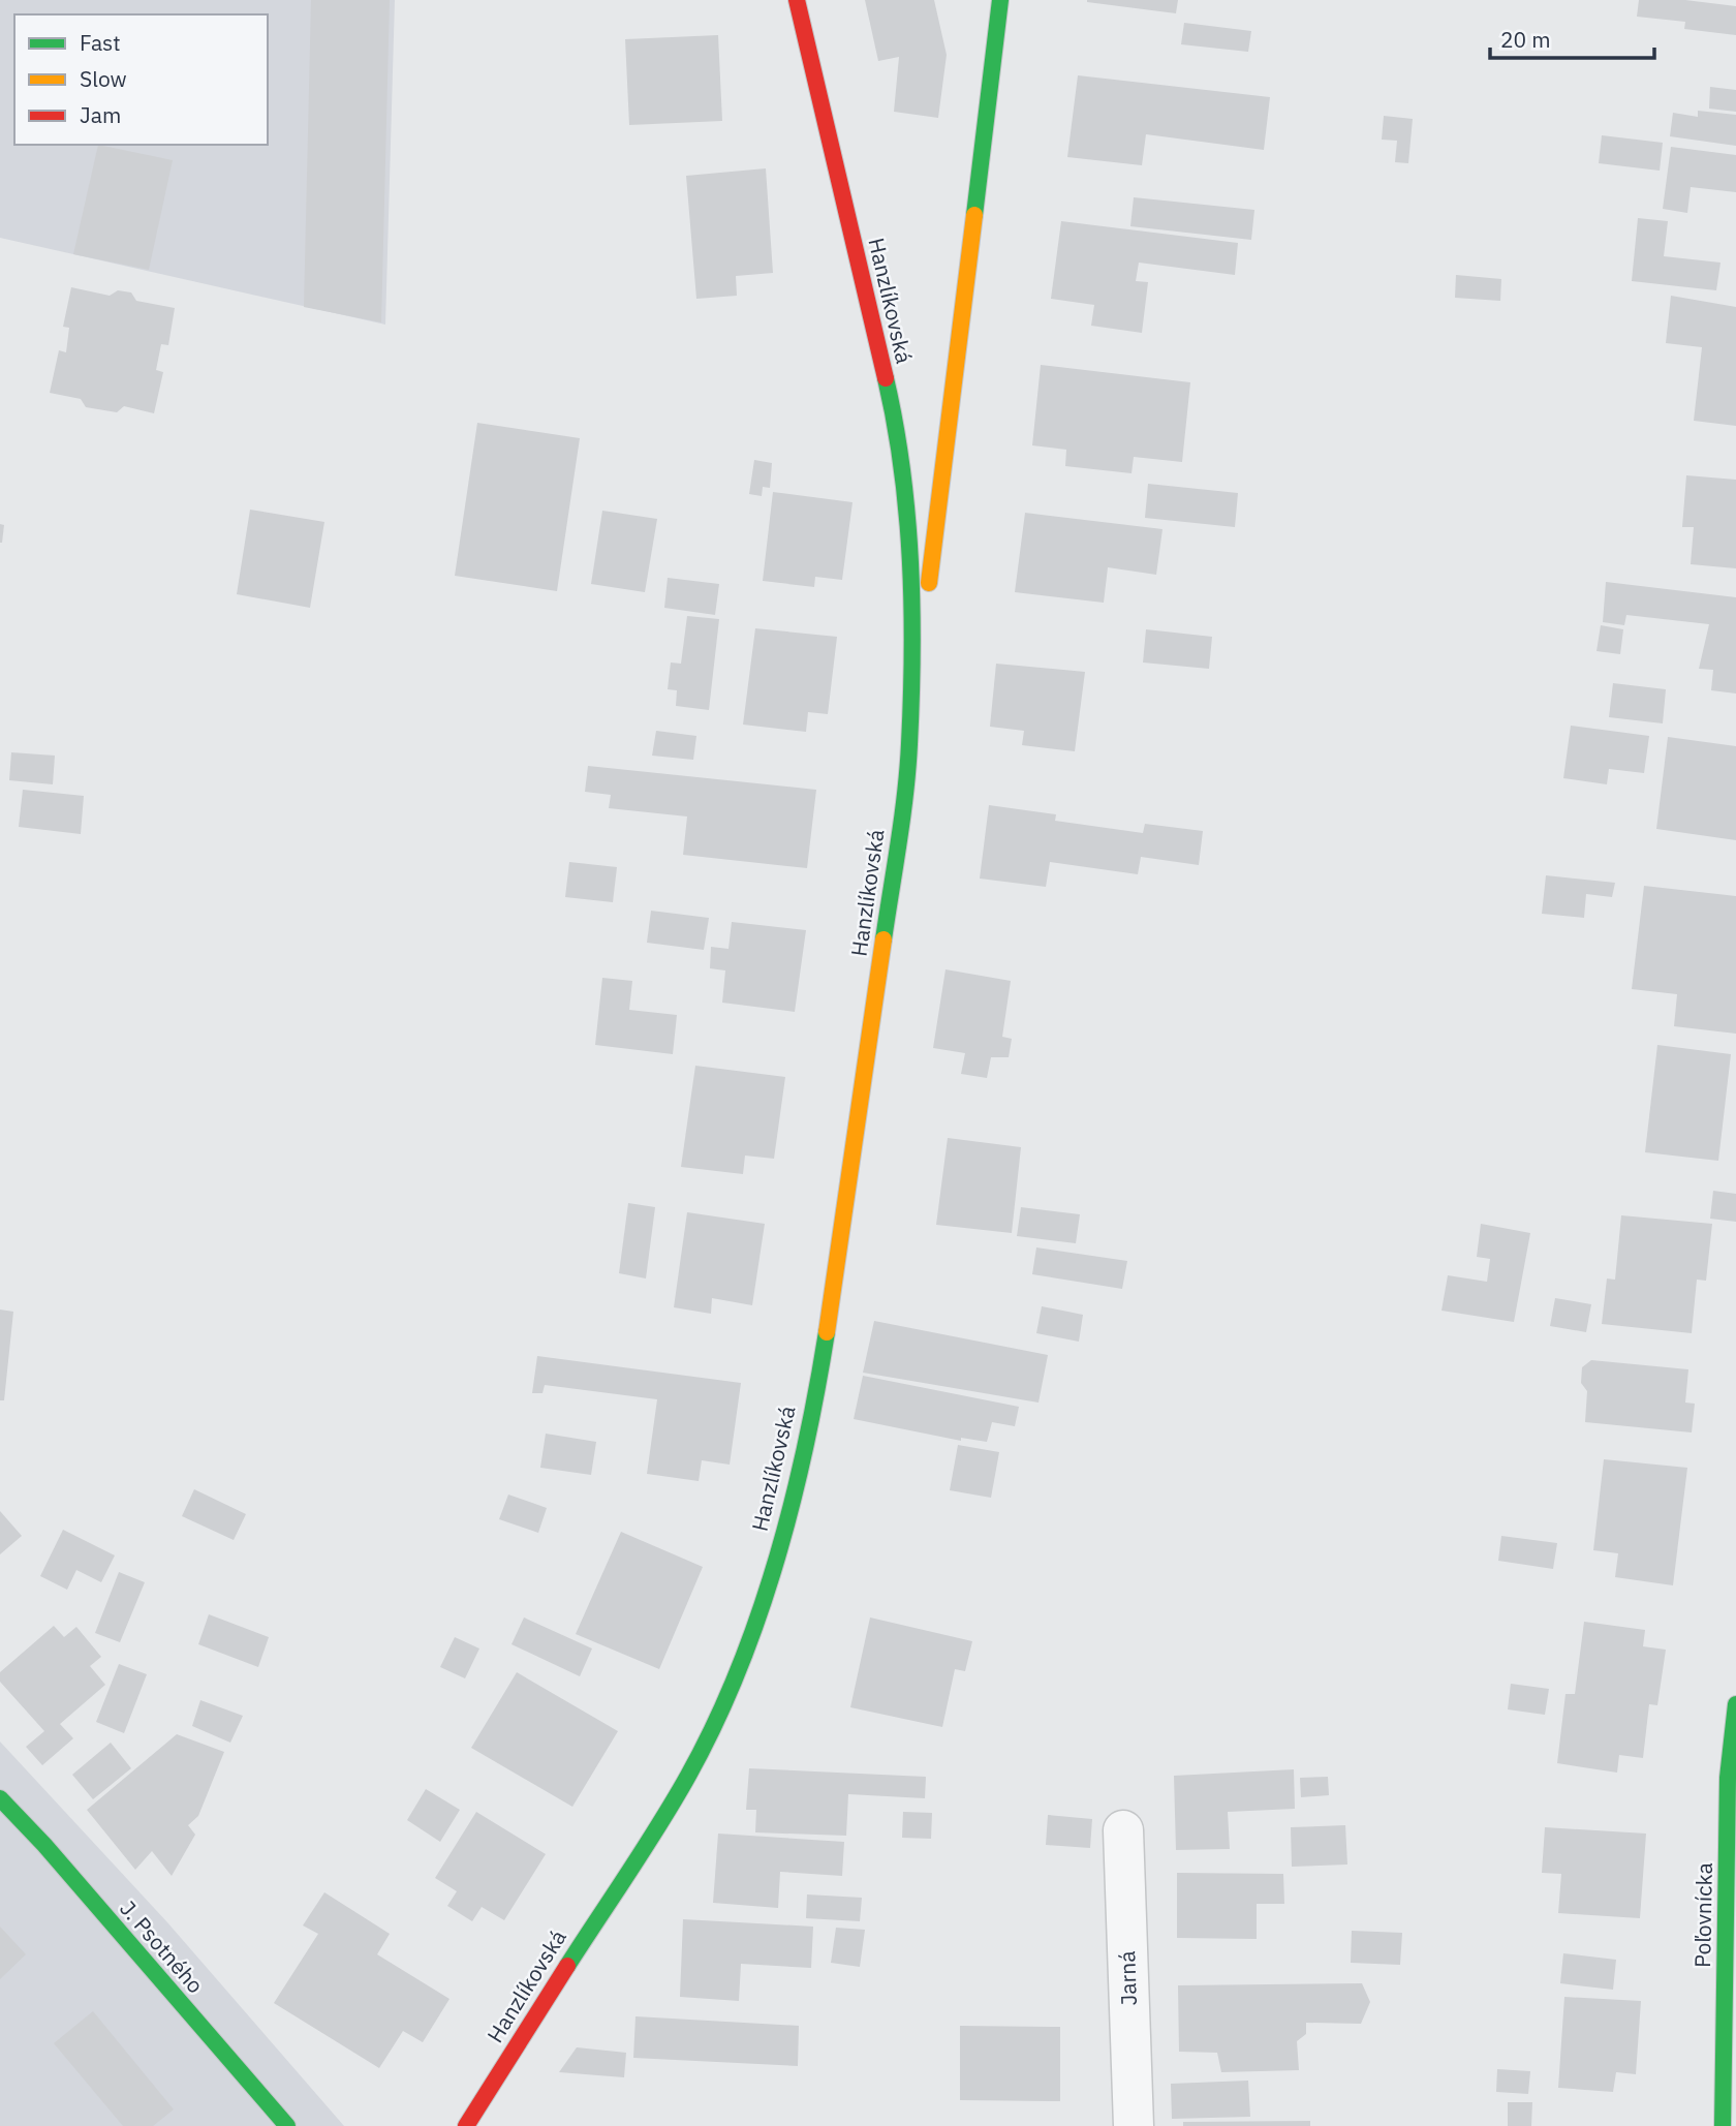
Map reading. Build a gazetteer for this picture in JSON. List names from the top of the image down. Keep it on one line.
{"streets":{"street":["Hanzlíkovská","Poľovnícka","J. Psotného","Jarná"]},"legend":["Fast","Slow","Jam"],"scale_bar":"20 m"}
